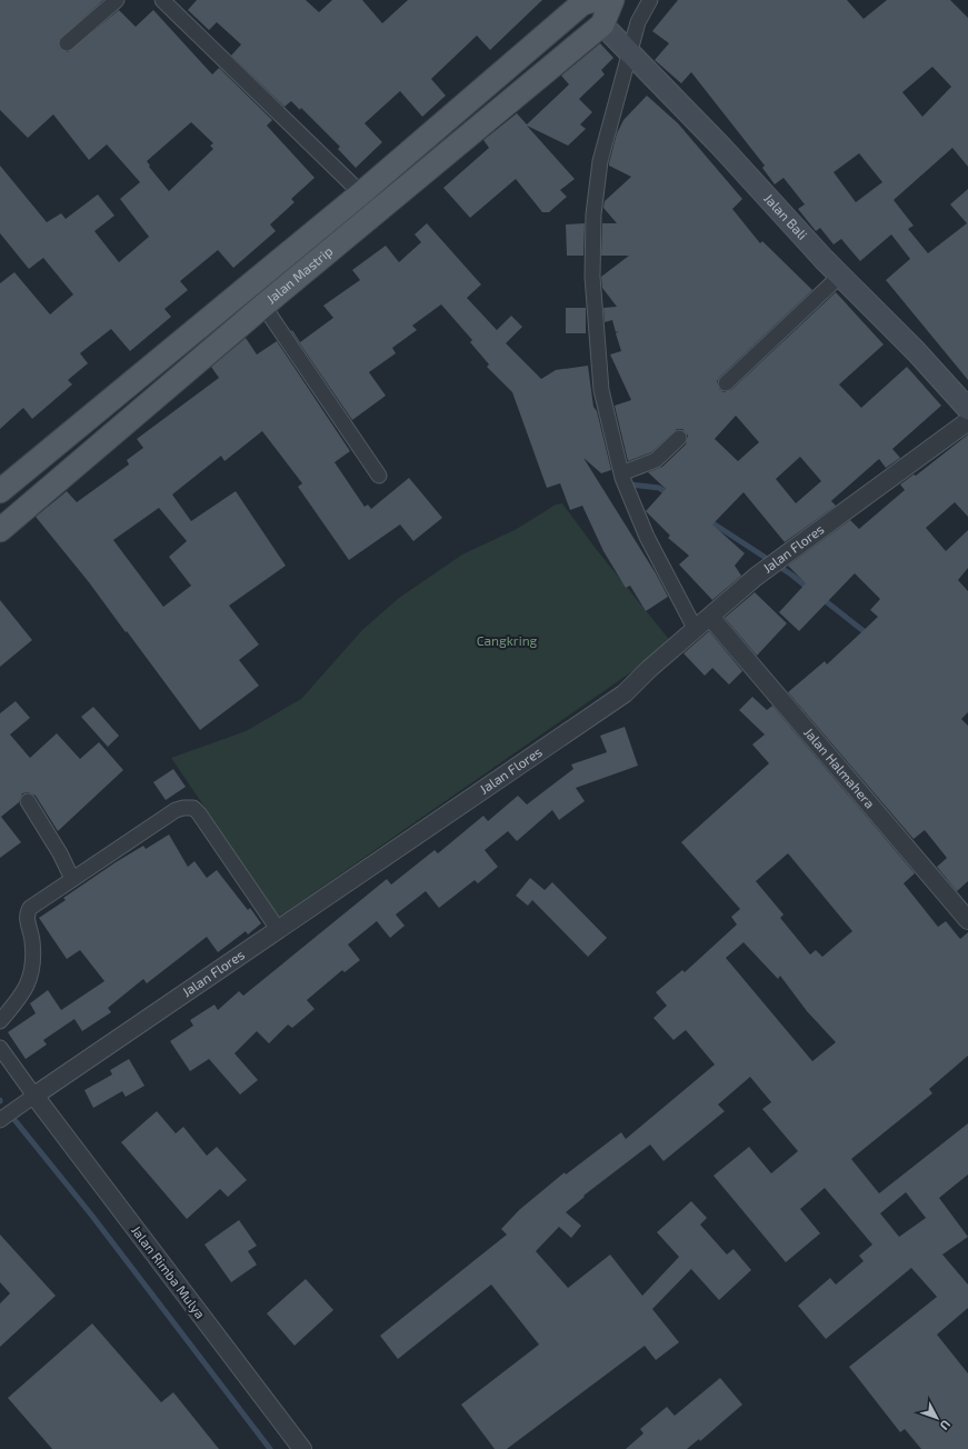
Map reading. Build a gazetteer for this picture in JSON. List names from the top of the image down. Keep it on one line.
{"streets":{"main road":["Jalan Bali","Jalan Mastrip"],"street":["Jalan Flores","Jalan Halmahera","Jalan Rimba Mulya"]},"crossings":[["Jalan Bali","Jalan Mastrip"],["Jalan Flores","Jalan Halmahera"],["Jalan Flores","Jalan Rimba Mulya"]],"parks":["Cangkring"],"north":"bottom right"}
